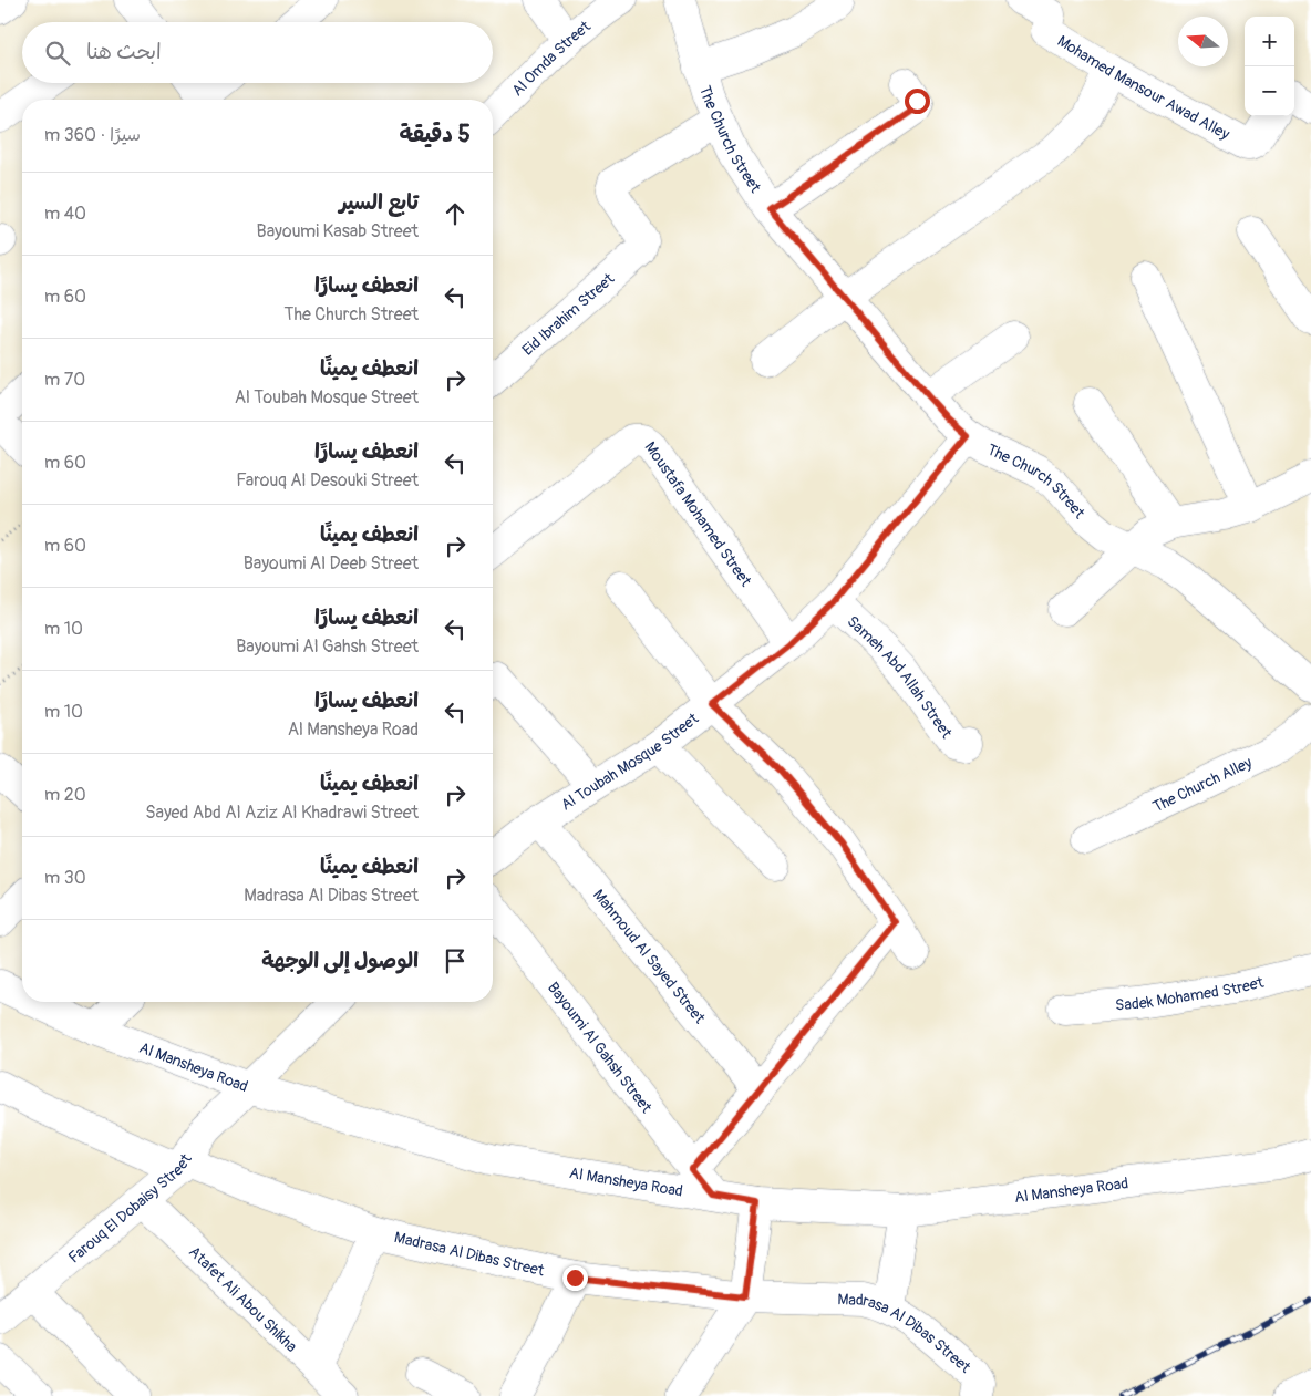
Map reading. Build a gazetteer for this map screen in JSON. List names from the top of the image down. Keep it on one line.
{"streets":{"street":["Al Omda Street","Mohamed Mansour Awad Alley","The Church Street","Eid Ibrahim Street","Moustafa Mohamed Street","Sameh Abd Allah Street","Al Toubah Mosque Street","The Church Alley","Mahmoud Al Sayed Street","Sadek Mohamed Street","Bayoumi Al Gahsh Street","Al Mansheya Road","Farouq El Dobaisy Street","Madrasa Al Dibas Street","Atafet Ali Abou Shikha"]},"crossings":[["The Church Street","Eid Ibrahim Street"],["The Church Street","Al Toubah Mosque Street"],["Moustafa Mohamed Street","Al Toubah Mosque Street"],["Sameh Abd Allah Street","Al Toubah Mosque Street"],["Al Toubah Mosque Street","Mahmoud Al Sayed Street"],["Bayoumi Al Gahsh Street","Al Mansheya Road"],["Al Mansheya Road","Farouq El Dobaisy Street"],["Farouq El Dobaisy Street","Madrasa Al Dibas Street"],["Farouq El Dobaisy Street","Atafet Ali Abou Shikha"]],"north":"left","page":{"map_buttons":["+","−"],"search":"ابحث هنا","heading":["5 دقيقة","سيرًا · 360 m"],"list":[["تابع السير","Bayoumi Kasab Street","40 m"],["انعطف يسارًا","The Church Street","60 m"],["انعطف يمينًا","Al Toubah Mosque Street","70 m"],["انعطف يسارًا","Farouq Al Desouki Street","60 m"],["انعطف يمينًا","Bayoumi Al Deeb Street","60 m"],["انعطف يسارًا","Bayoumi Al Gahsh Street","10 m"],["انعطف يسارًا","Al Mansheya Road","10 m"],["انعطف يمينًا","Sayed Abd Al Aziz Al Khadrawi Street","20 m"],["انعطف يمينًا","Madrasa Al Dibas Street","30 m"],"الوصول إلى الوجهة"]}}
